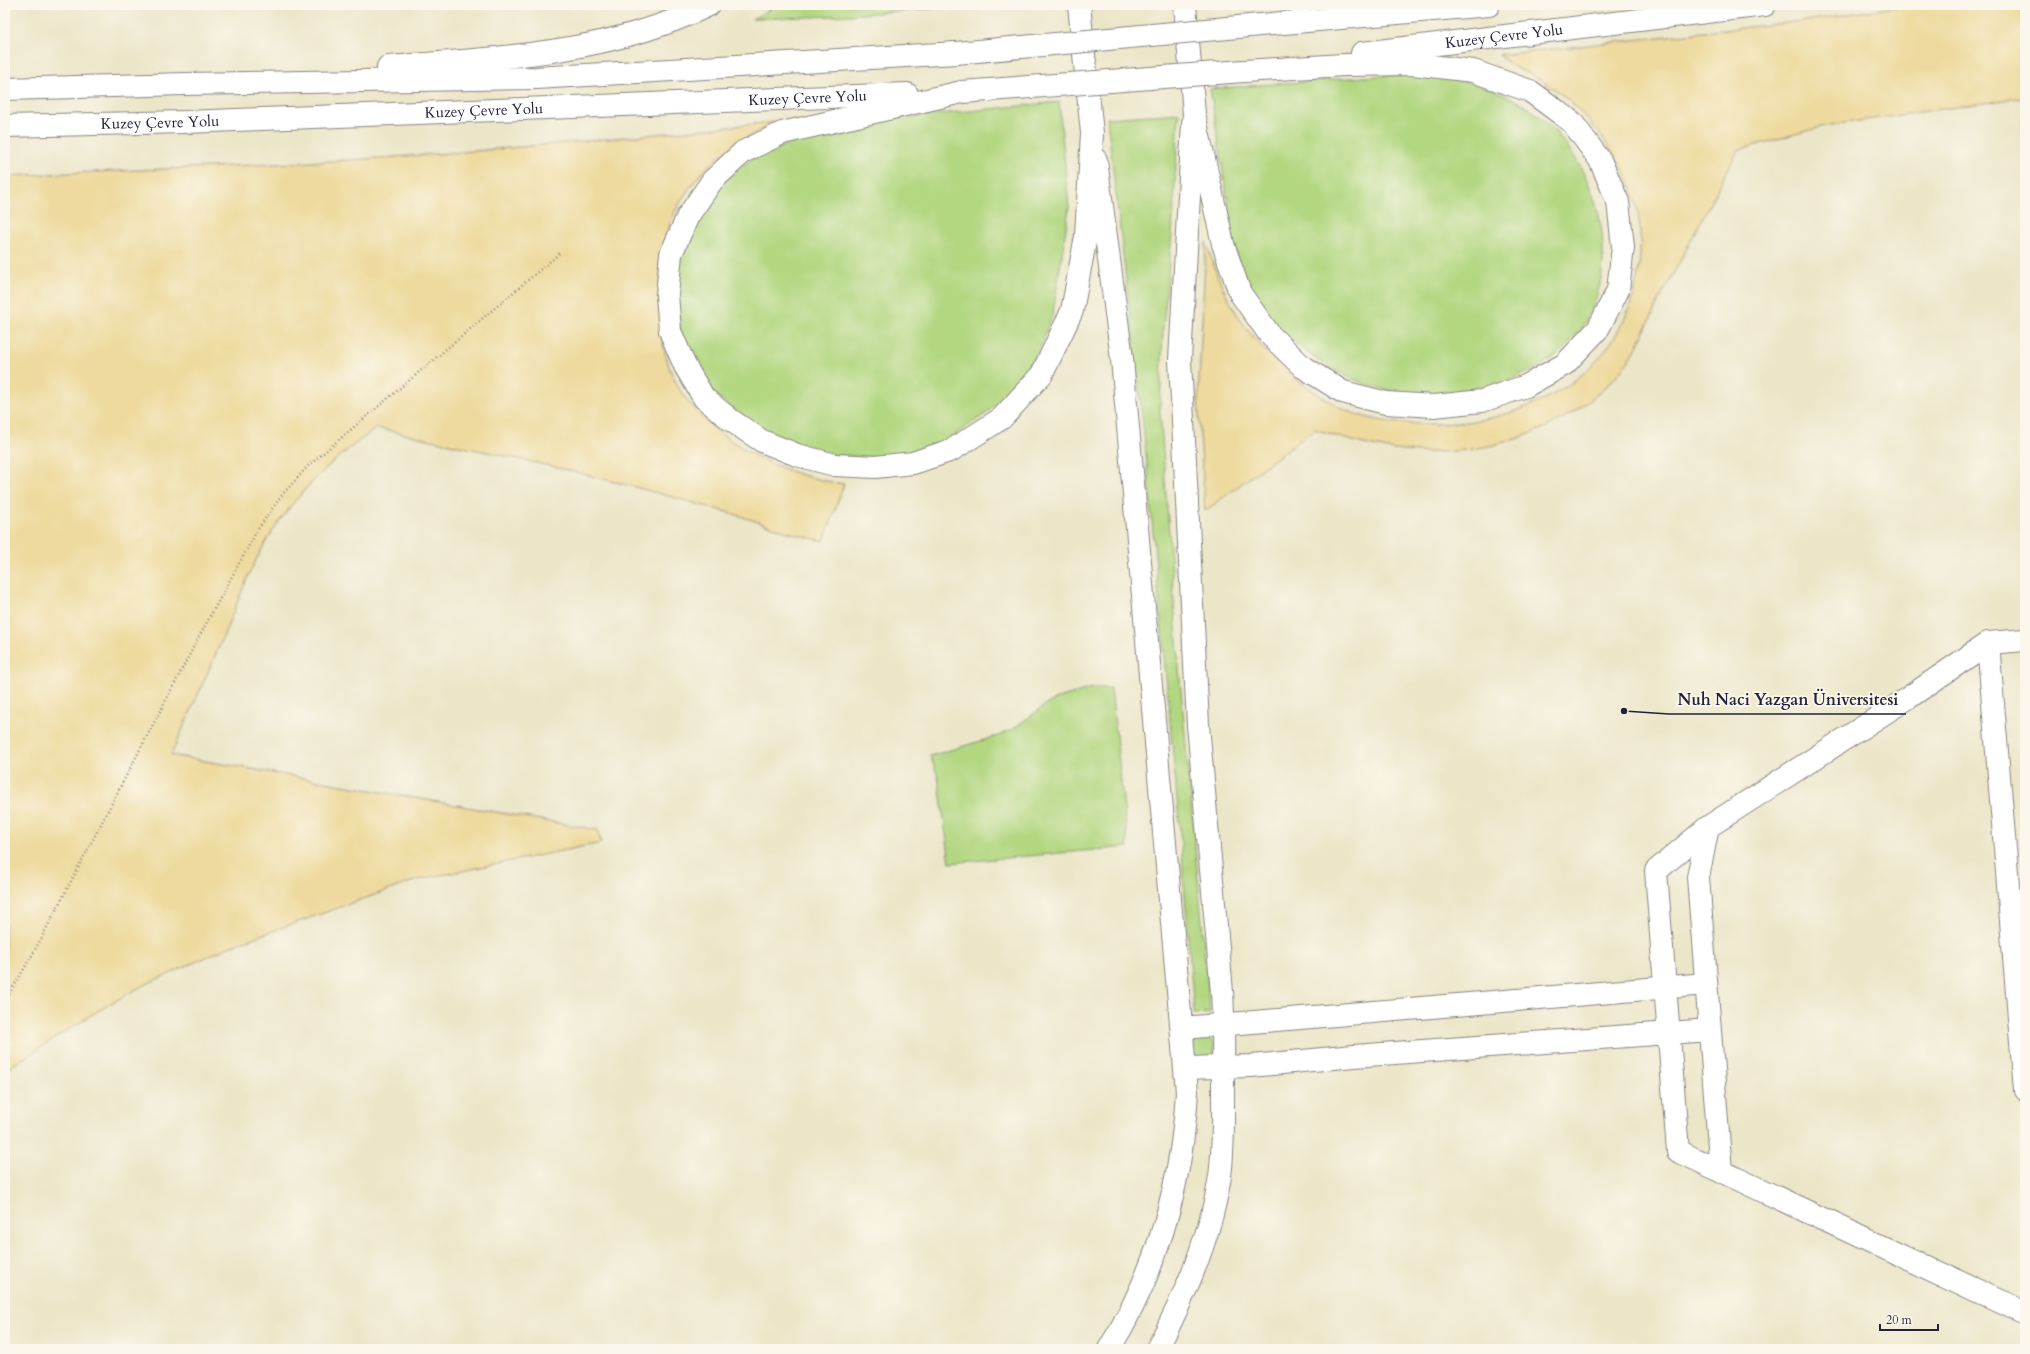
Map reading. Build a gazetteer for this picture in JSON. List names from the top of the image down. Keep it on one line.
{"streets":{"main road":["Kuzey Çevre Yolu"]},"places":["Nuh Naci Yazgan Üniversitesi"],"scale_bar":"20 m"}
